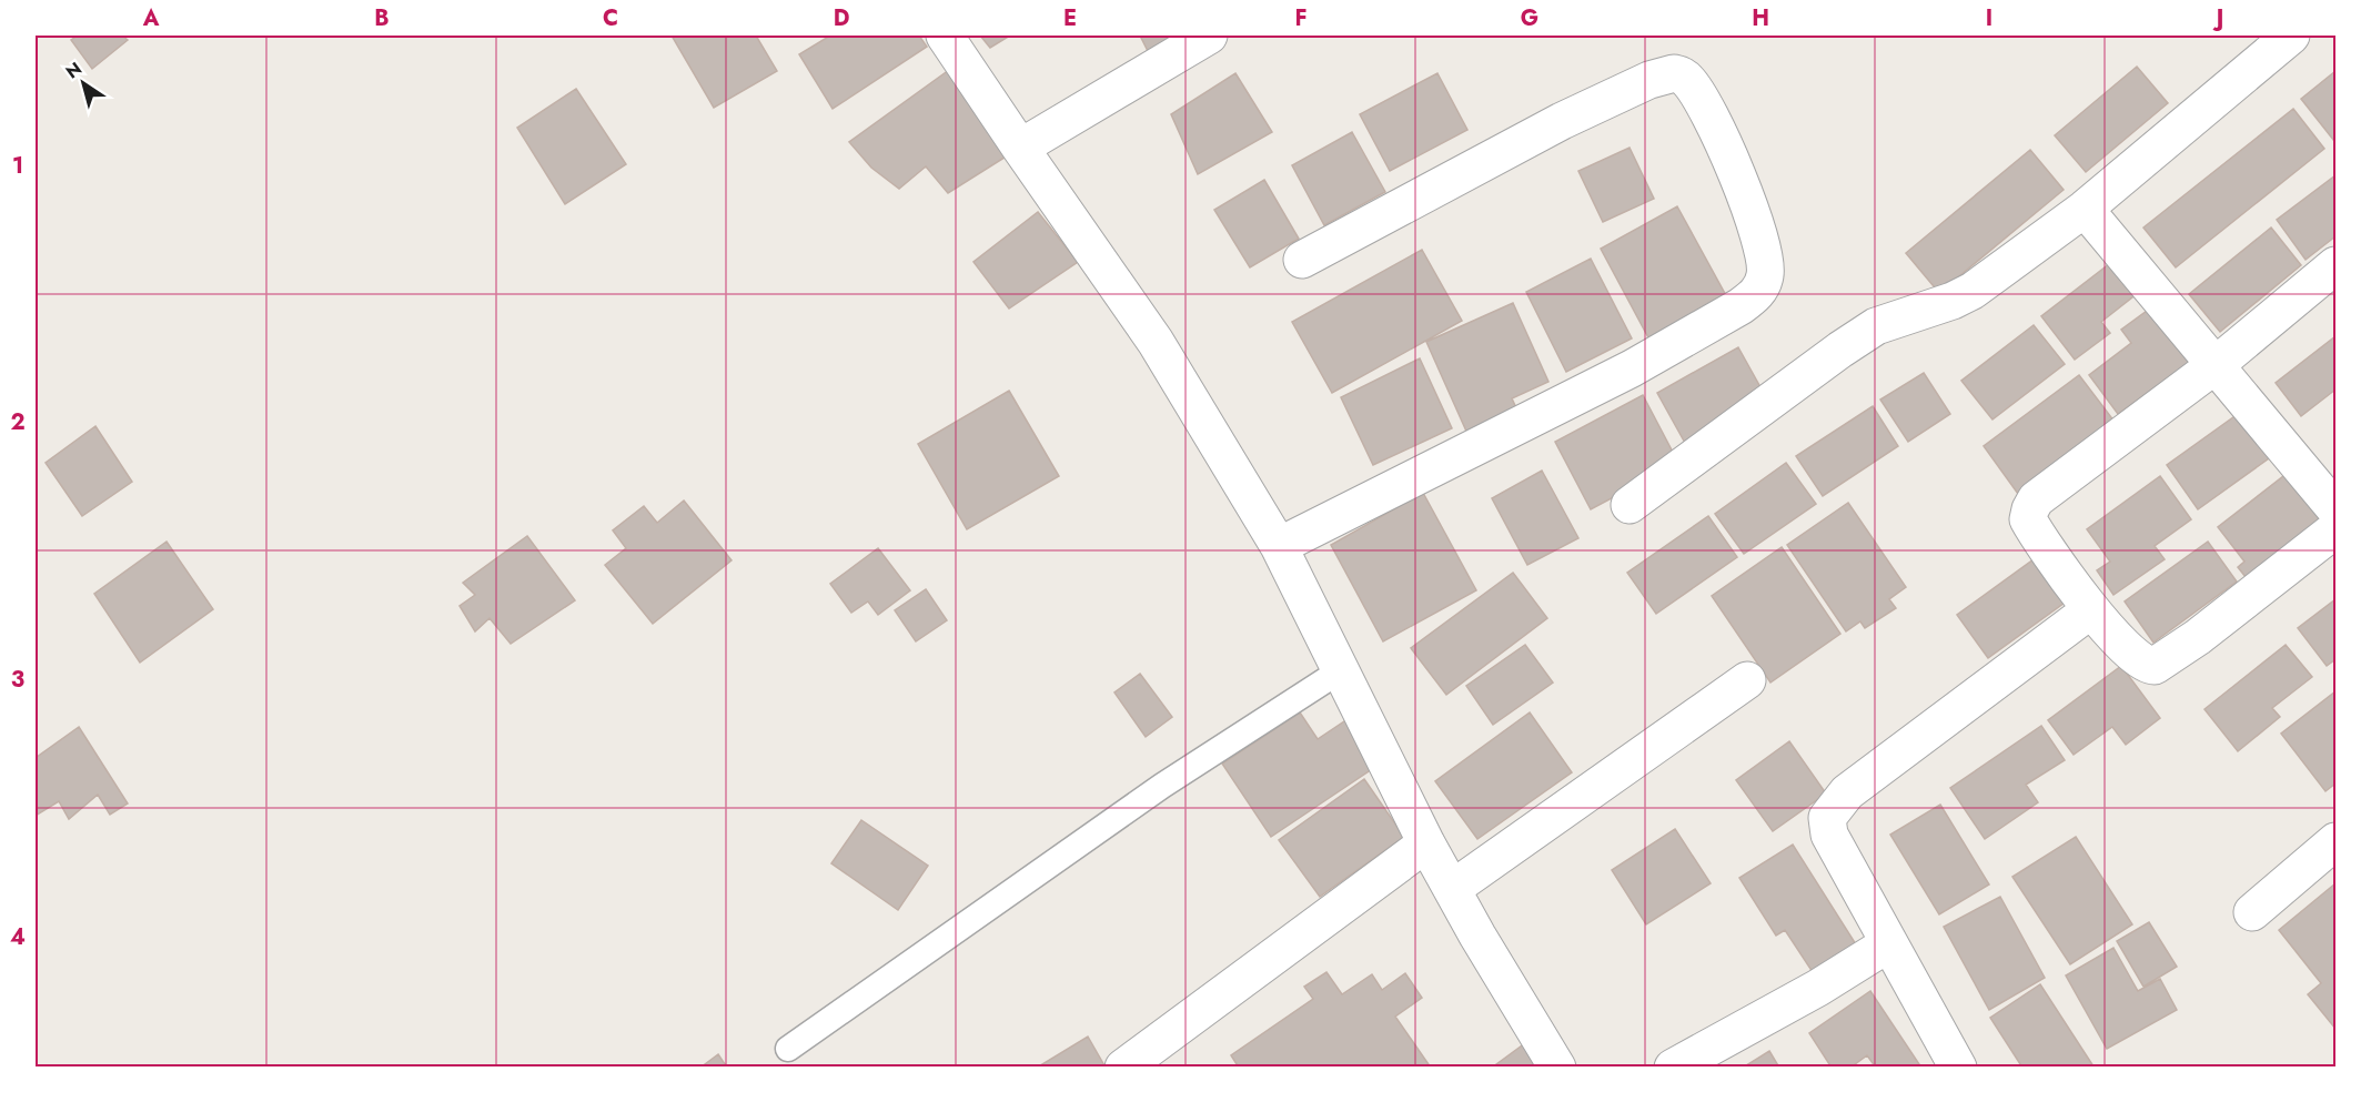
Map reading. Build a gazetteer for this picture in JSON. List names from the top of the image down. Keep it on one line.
{"north":"top left","grid":{"columns":["A","B","C","D","E","F","G","H","I","J"],"rows":["1","2","3","4"]}}
